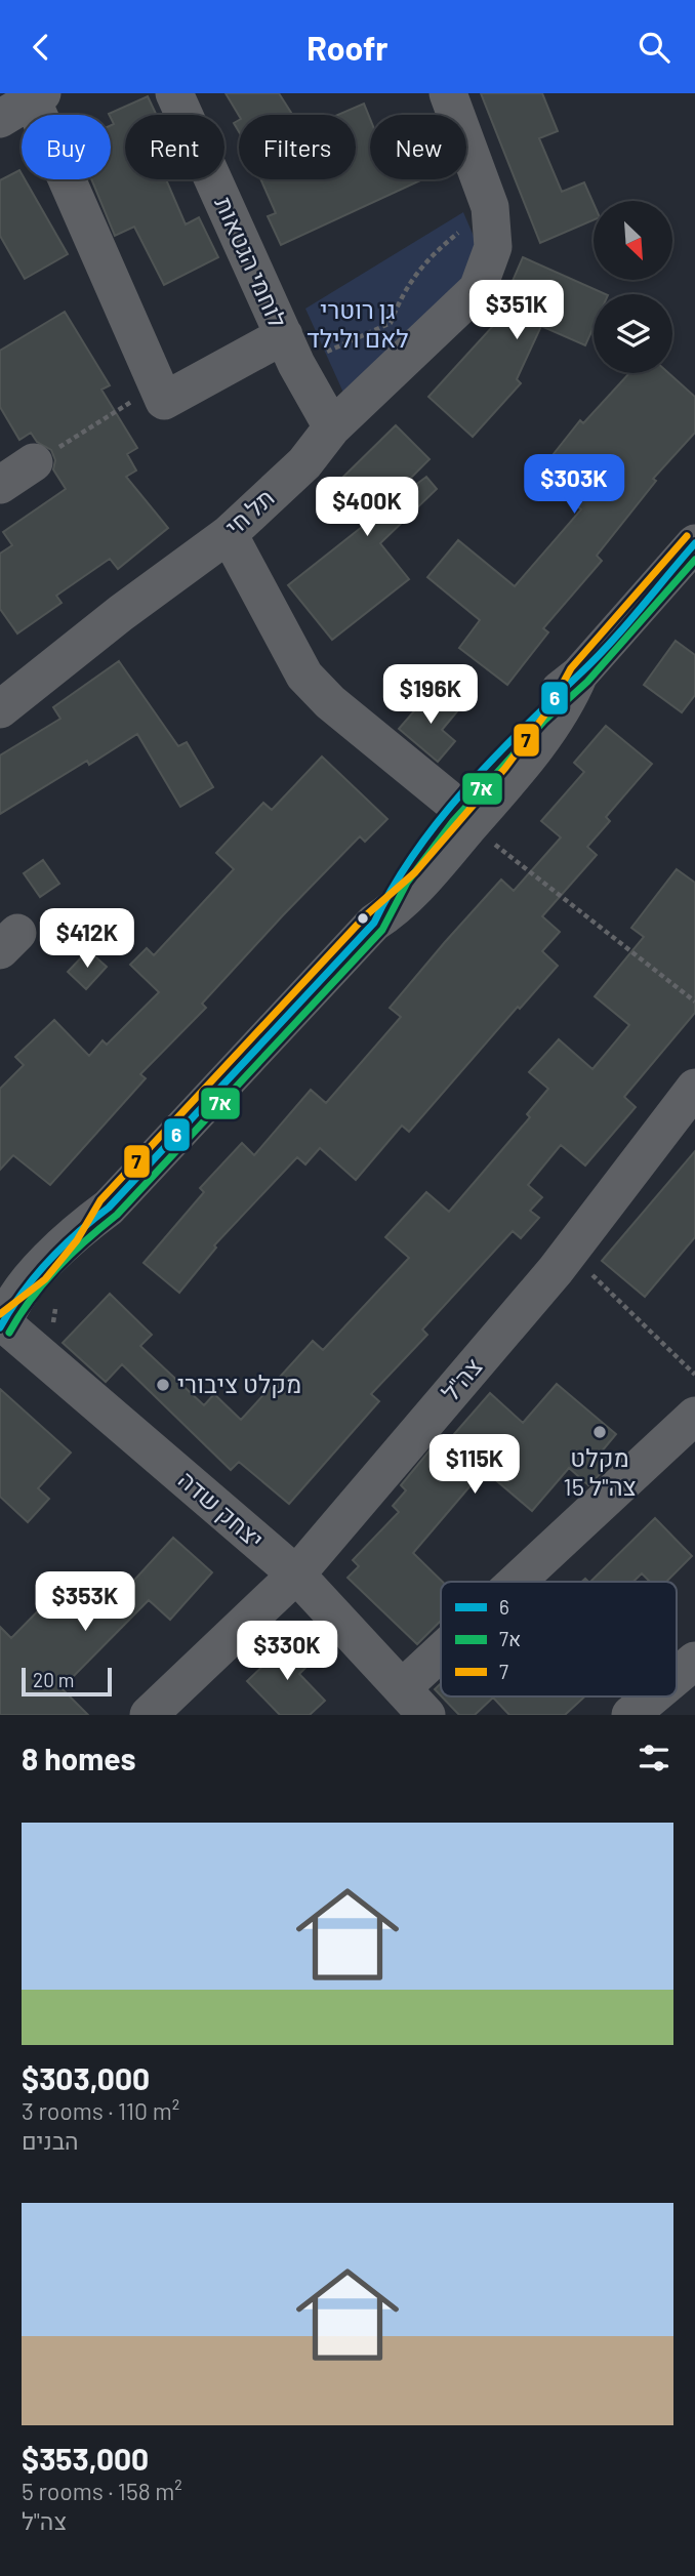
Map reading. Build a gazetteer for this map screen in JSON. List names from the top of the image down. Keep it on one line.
{"streets":{"street":["לוחמי הגטאות","תל חי","צה\"ל","יצחק שדה"]},"crossings":[["לוחמי הגטאות","תל חי"],["צה\"ל","יצחק שדה"]],"parks":["גן רוטרי לאם ולילד"],"places":["מקלט ציבורי","מקלט צה\"ל 15"],"lines":["transit line 7","transit line 6","transit line 7א"],"legend":["6","7א","7"],"scale_bar":"20 m","north":"bottom right","page":{"header":"Roofr","chip":["Buy","Rent","Filters","New"],"price":["$351K","$303K","$400K","$196K","$412K","$115K","$353K","$330K"],"scale":"20 m","heading":"8 homes","list":[{"name":"$303,000","note":"3 rooms · 110 m² · הבנים"},{"name":"$353,000","note":"5 rooms · 158 m² · צה\"ל"}]}}
